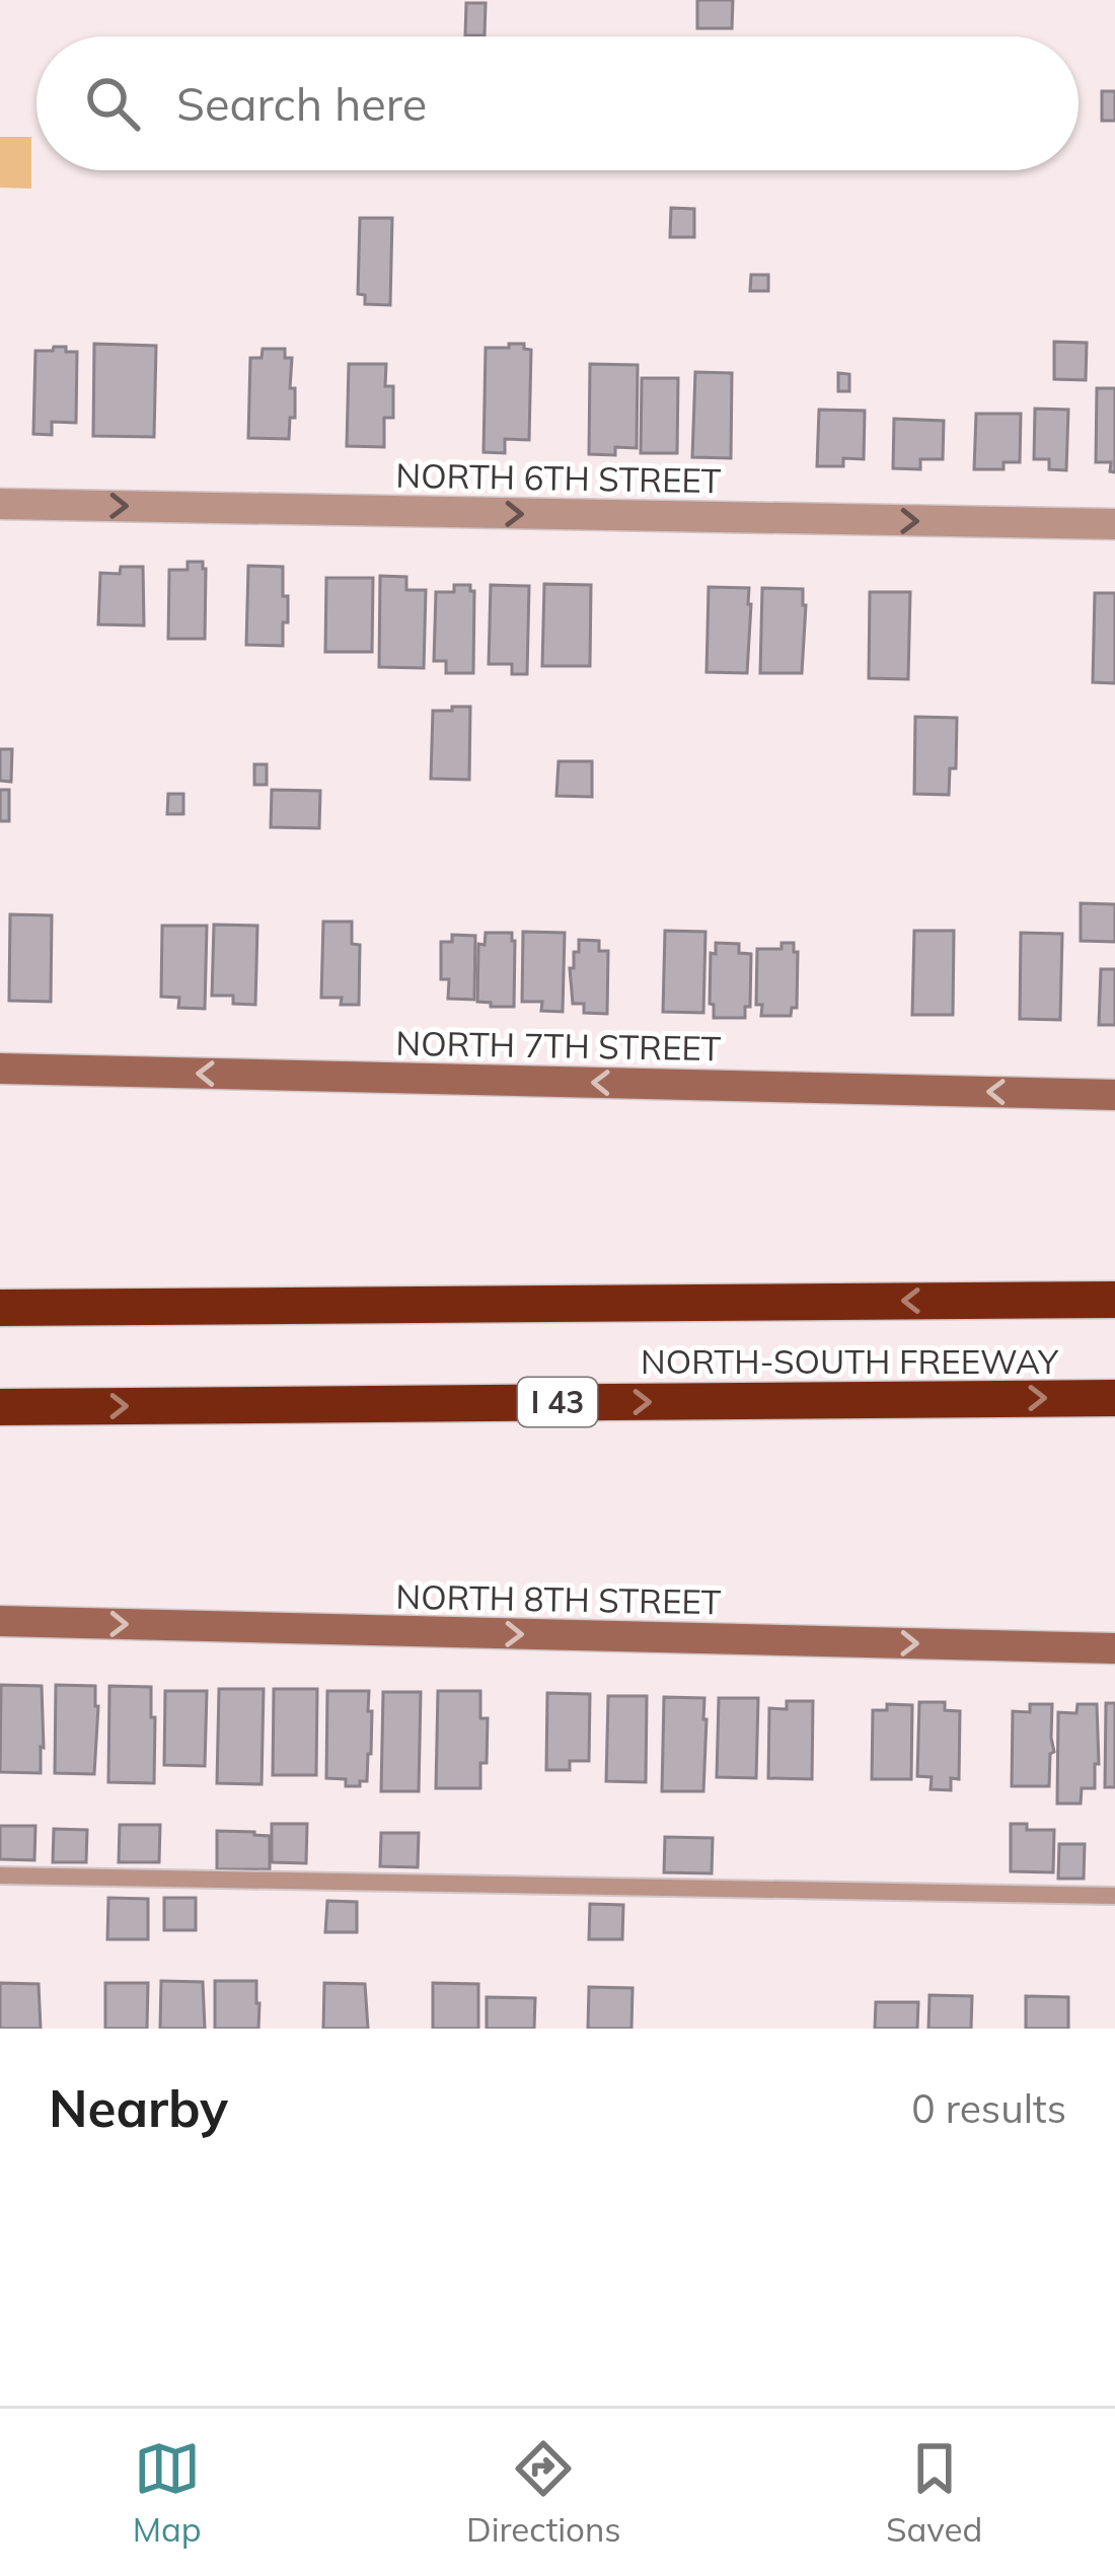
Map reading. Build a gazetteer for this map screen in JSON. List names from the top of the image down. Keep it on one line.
{"streets":{"highway":["NORTH-SOUTH FREEWAY","I 43"],"street":["NORTH 6TH STREET","NORTH 7TH STREET","NORTH 8TH STREET"]},"one_way":["NORTH 6TH STREET","NORTH 7TH STREET","NORTH 8TH STREET"],"page":{"search":"Search here","heading":["Nearby","0 results"],"nav":["Map","Directions","Saved"]}}
